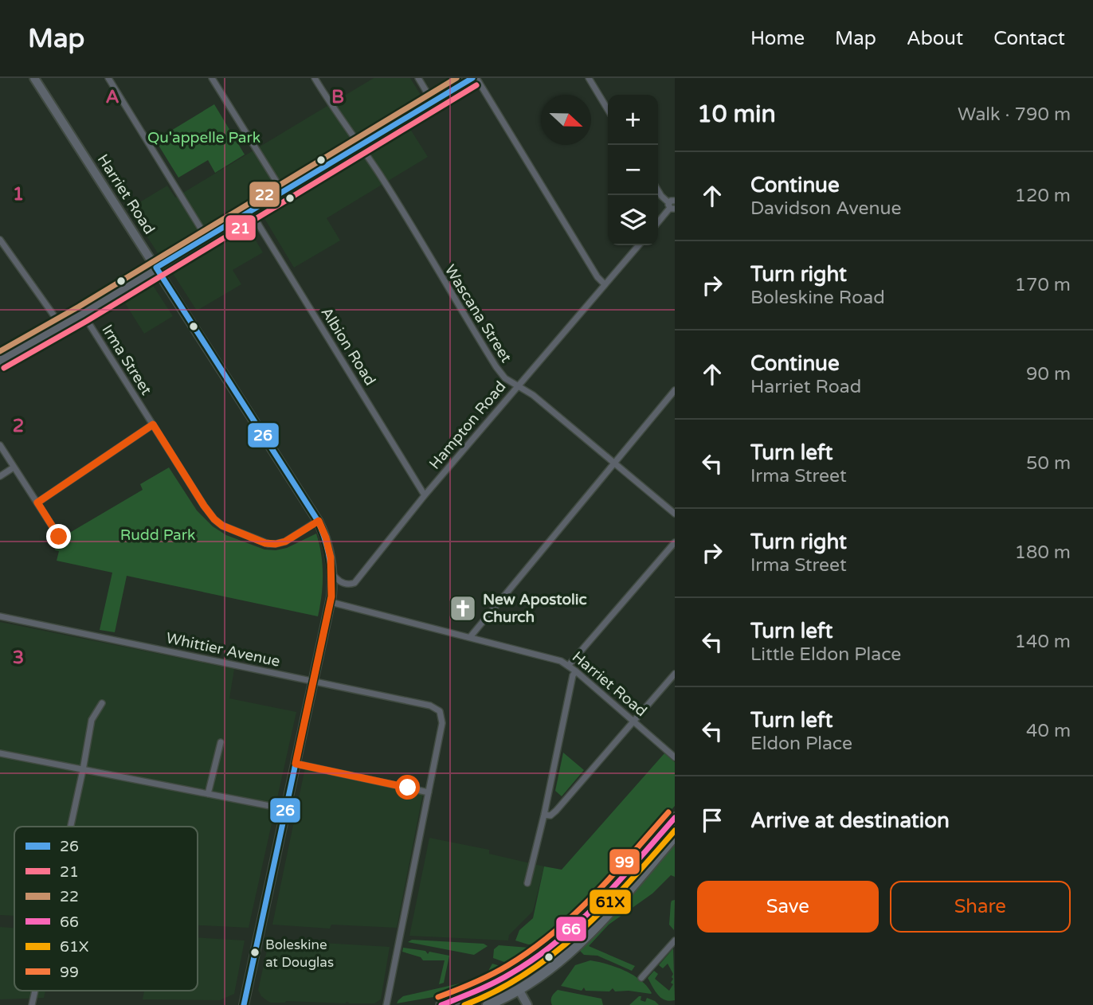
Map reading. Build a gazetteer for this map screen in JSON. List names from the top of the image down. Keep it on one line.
{"streets":{"main road":["Harriet Road"],"street":["Wascana Street","Albion Road","Irma Street","Hampton Road","Whittier Avenue"]},"crossings":[["Harriet Road","Irma Street"],["Harriet Road","Hampton Road"],["Wascana Street","Hampton Road"],["Albion Road","Hampton Road"]],"parks":["Qu'appelle Park","Rudd Park"],"places":{"church":["New Apostolic Church"],"other":["Boleskine at Douglas"]},"lines":["transit line 26","transit line 22","transit line 21","transit line 99","transit line 66","transit line 61X"],"legend":["26","21","22","66","61X","99"],"north":"right","page":{"header":"Map","nav":["Home","Map","About","Contact"],"heading":["10 min","Walk · 790 m"],"map_buttons":["+","−"],"list":[["Continue","Davidson Avenue","120 m"],["Turn right","Boleskine Road","170 m"],["Continue","Harriet Road","90 m"],["Turn left","Irma Street","50 m"],["Turn right","Irma Street","180 m"],["Turn left","Little Eldon Place","140 m"],["Turn left","Eldon Place","40 m"],"Arrive at destination"],"buttons":["Save","Share"]},"grid":{"columns":["A","B"],"rows":["1","2","3"]}}
